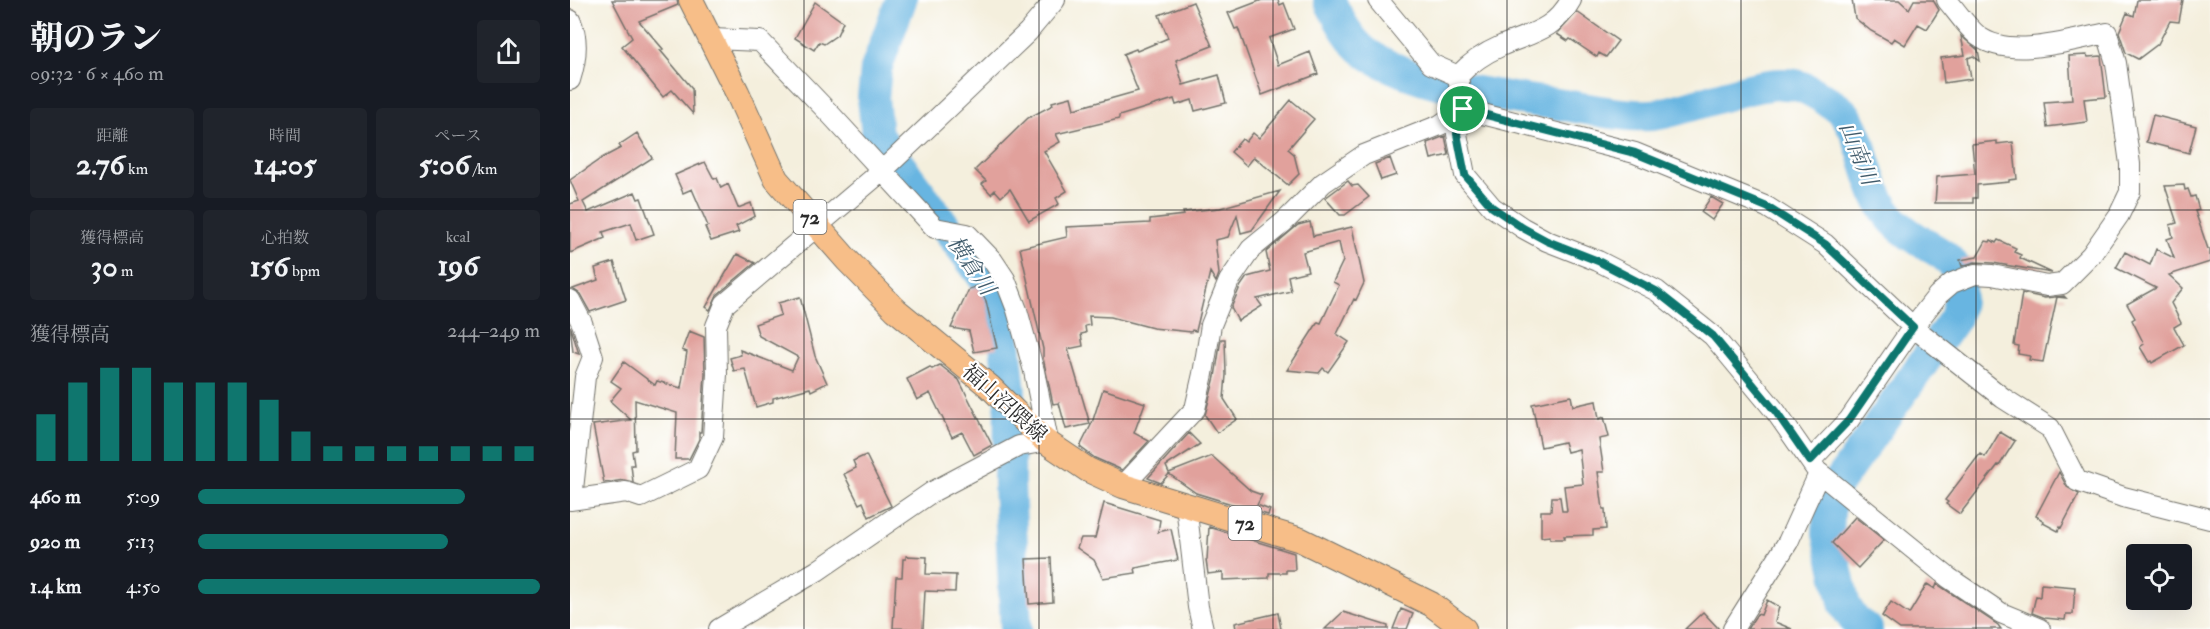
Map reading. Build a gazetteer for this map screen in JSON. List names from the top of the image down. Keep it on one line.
{"streets":{"main road":["72","福山沼隈線"]},"water":["山南川","横倉川"],"page":{"heading":["朝のラン","09:32 · 6 × 460 m"],"stats":[["距離","2.76 km"],["時間","14:05"],["ペース","5:06 /km"],["獲得標高","30 m"],["心拍数","156 bpm"],["kcal","196"]],"chart":["獲得標高","244–249 m"],"list":[{"name":"460 m","note":"5:09"},{"name":"920 m","note":"5:13"},{"name":"1.4 km","note":"4:50"}]}}
